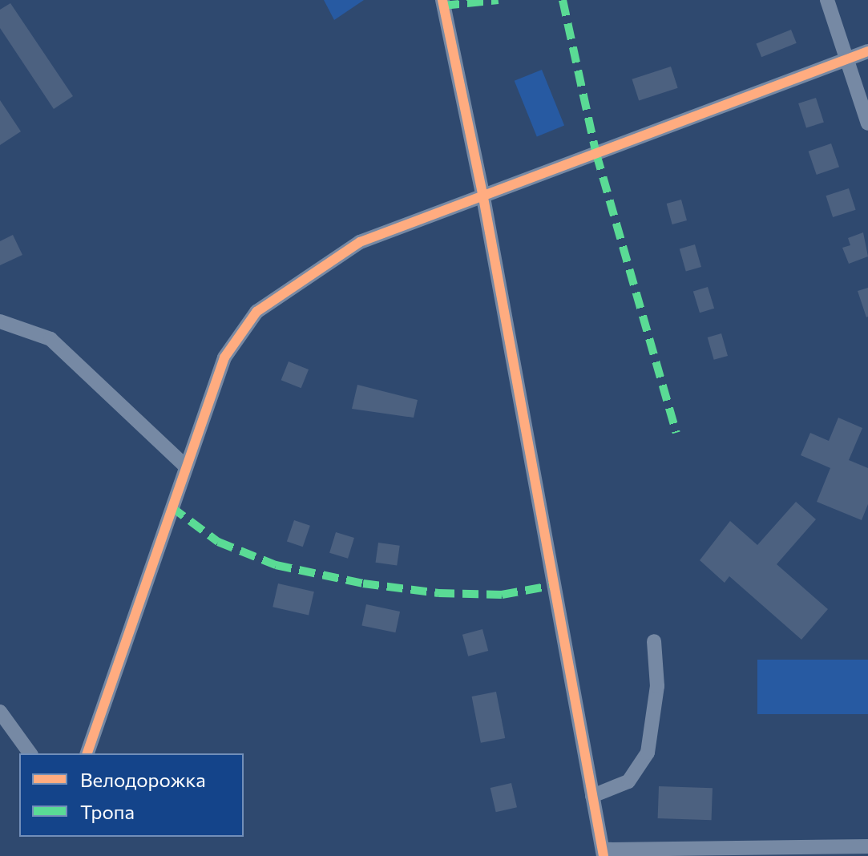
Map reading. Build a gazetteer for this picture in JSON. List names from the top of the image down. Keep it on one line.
{"legend":["Велодорожка","Тропа"]}
